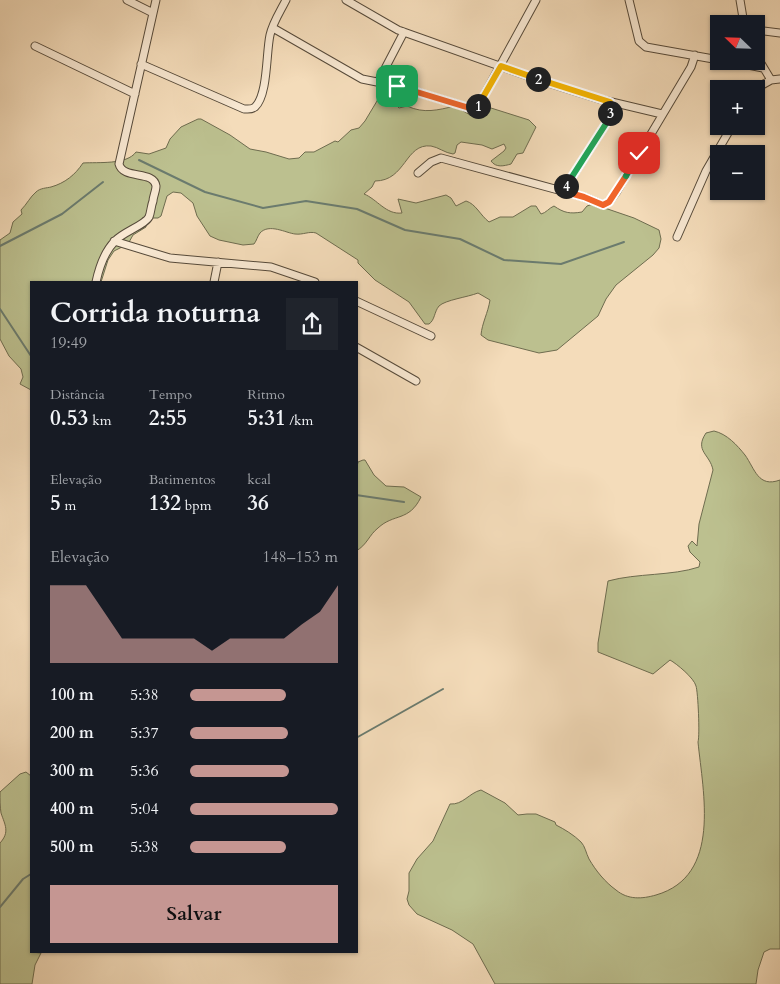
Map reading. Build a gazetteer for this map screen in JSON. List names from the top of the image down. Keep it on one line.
{"north":"top left","page":{"map_buttons":["+","−"],"pins":["2","1","3","4"],"heading":["Corrida noturna","19:49"],"stats":[["Distância","0.53 km"],["Tempo","2:55"],["Ritmo","5:31 /km"],["Elevação","5 m"],["Batimentos","132 bpm"],["kcal","36"]],"chart":["Elevação","148–153 m"],"list":[{"name":"100 m","note":"5:38"},{"name":"200 m","note":"5:37"},{"name":"300 m","note":"5:36"},{"name":"400 m","note":"5:04"},{"name":"500 m","note":"5:38"}],"buttons":"Salvar"}}
